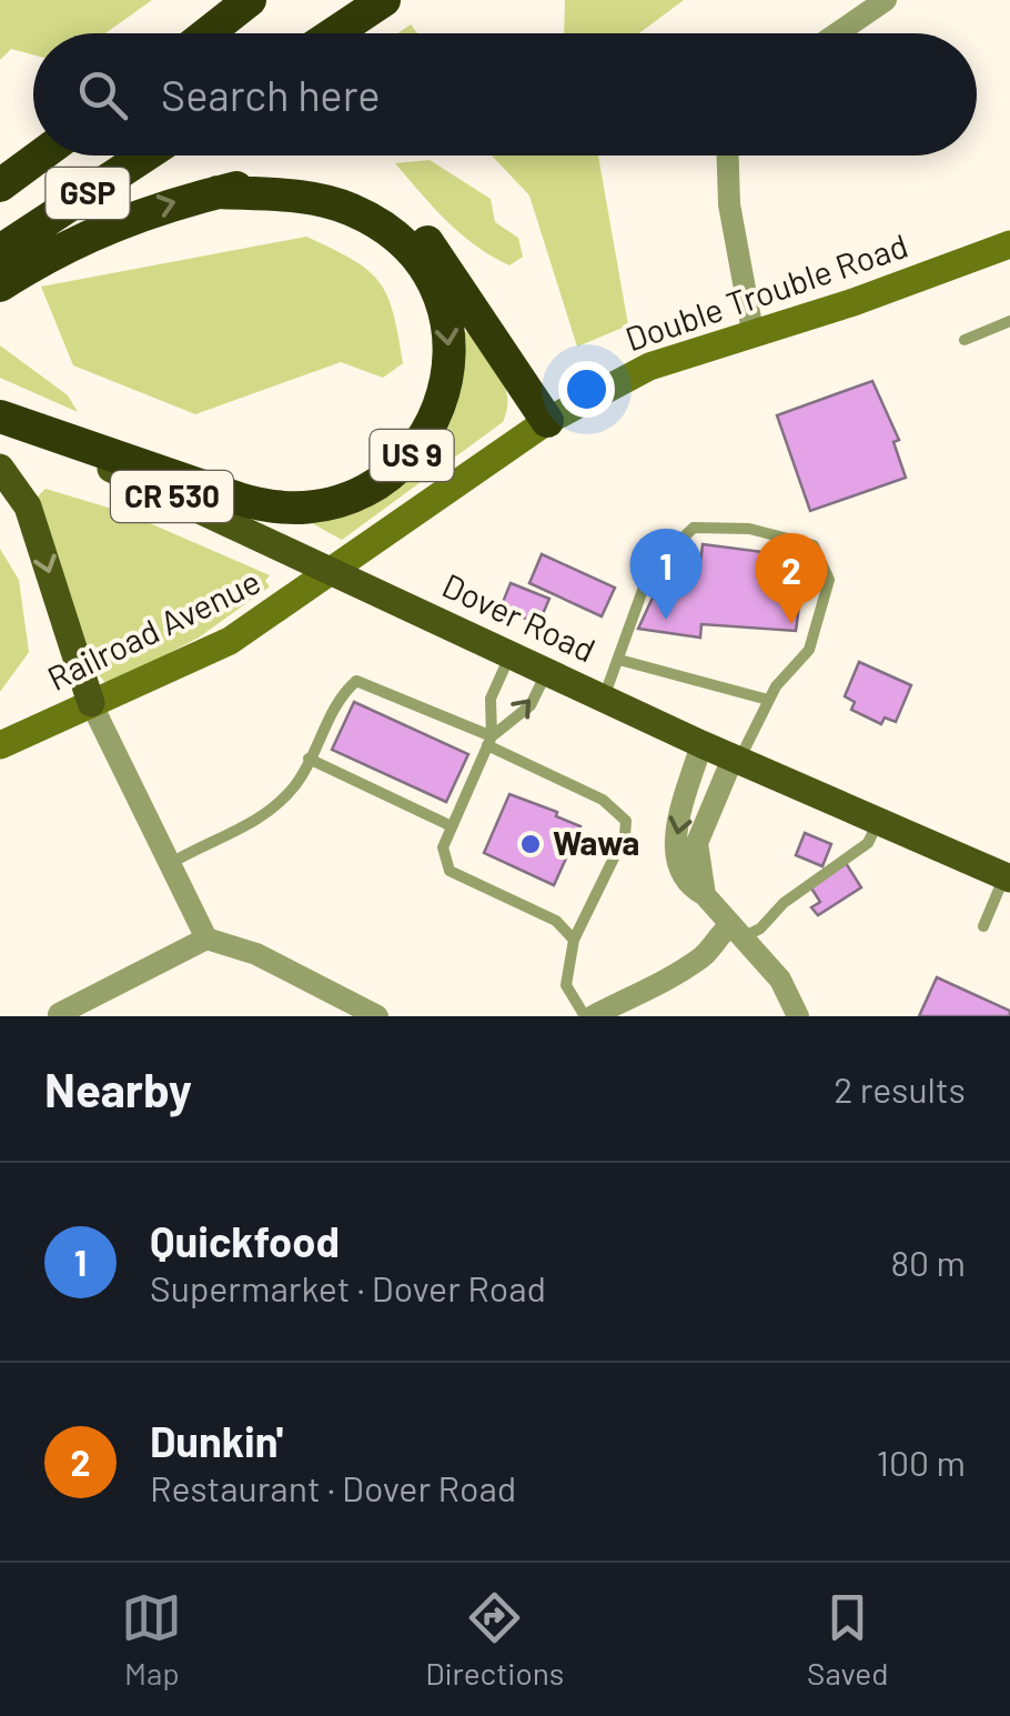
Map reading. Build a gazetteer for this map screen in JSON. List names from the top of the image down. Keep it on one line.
{"streets":{"highway":["GSP","US 9"],"main road":["Double Trouble Road","CR 530","Dover Road","Railroad Avenue"]},"crossings":[["Double Trouble Road","Dover Road"],["Double Trouble Road","Railroad Avenue"],["US 9","Dover Road"],["Dover Road","Railroad Avenue"]],"places":["Wawa"],"page":{"search":"Search here","pins":["1","2"],"heading":["Nearby","2 results"],"list":[{"mark":"1","name":"Quickfood","note":"Supermarket · Dover Road","value":"80 m"},{"mark":"2","name":"Dunkin'","note":"Restaurant · Dover Road","value":"100 m"}],"nav":["Map","Directions","Saved"]}}
